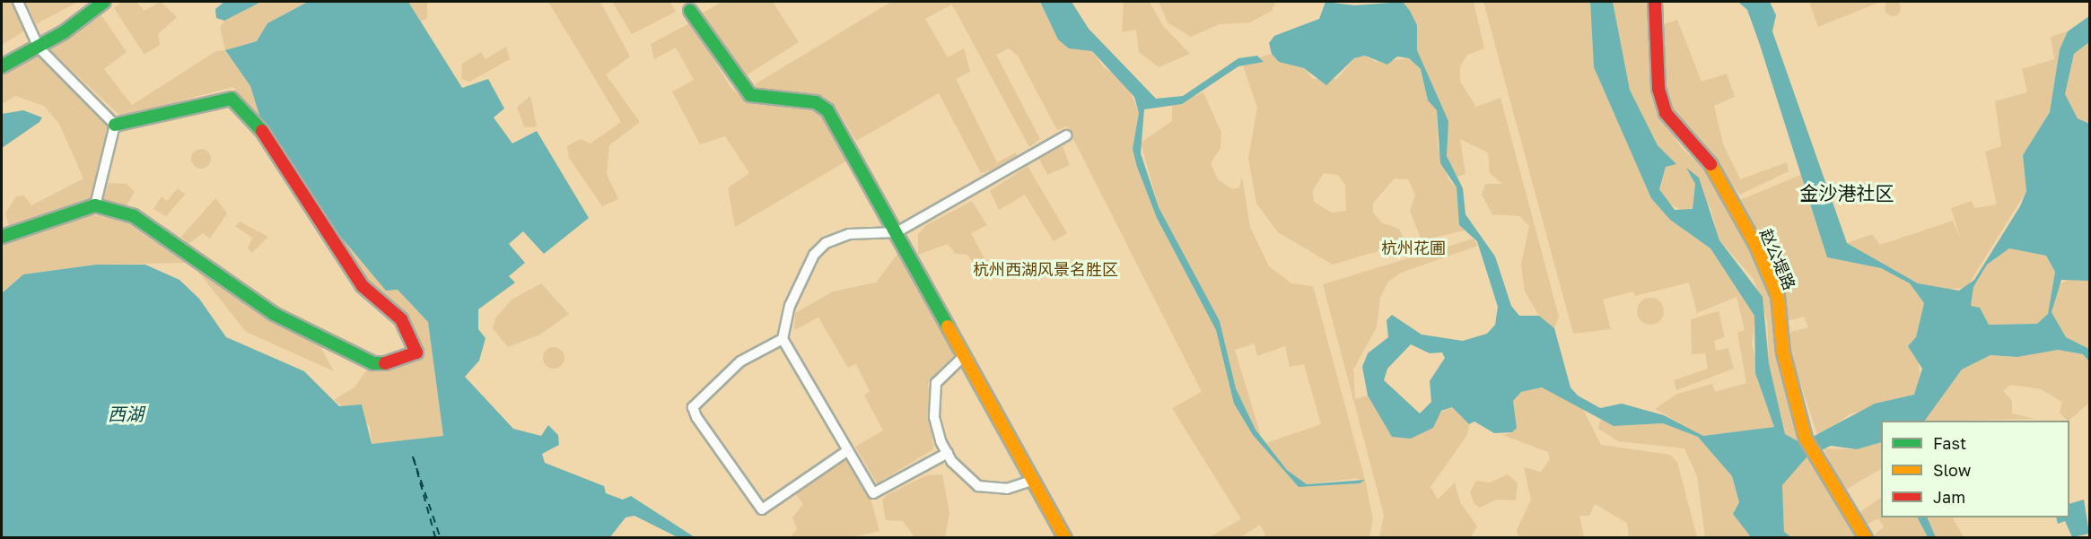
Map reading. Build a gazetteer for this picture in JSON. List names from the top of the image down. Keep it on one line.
{"streets":{"street":["赵公堤路"]},"districts":["金沙港社区"],"water":["西湖"],"parks":["杭州花圃","杭州西湖风景名胜区"],"legend":["Fast","Slow","Jam"]}
